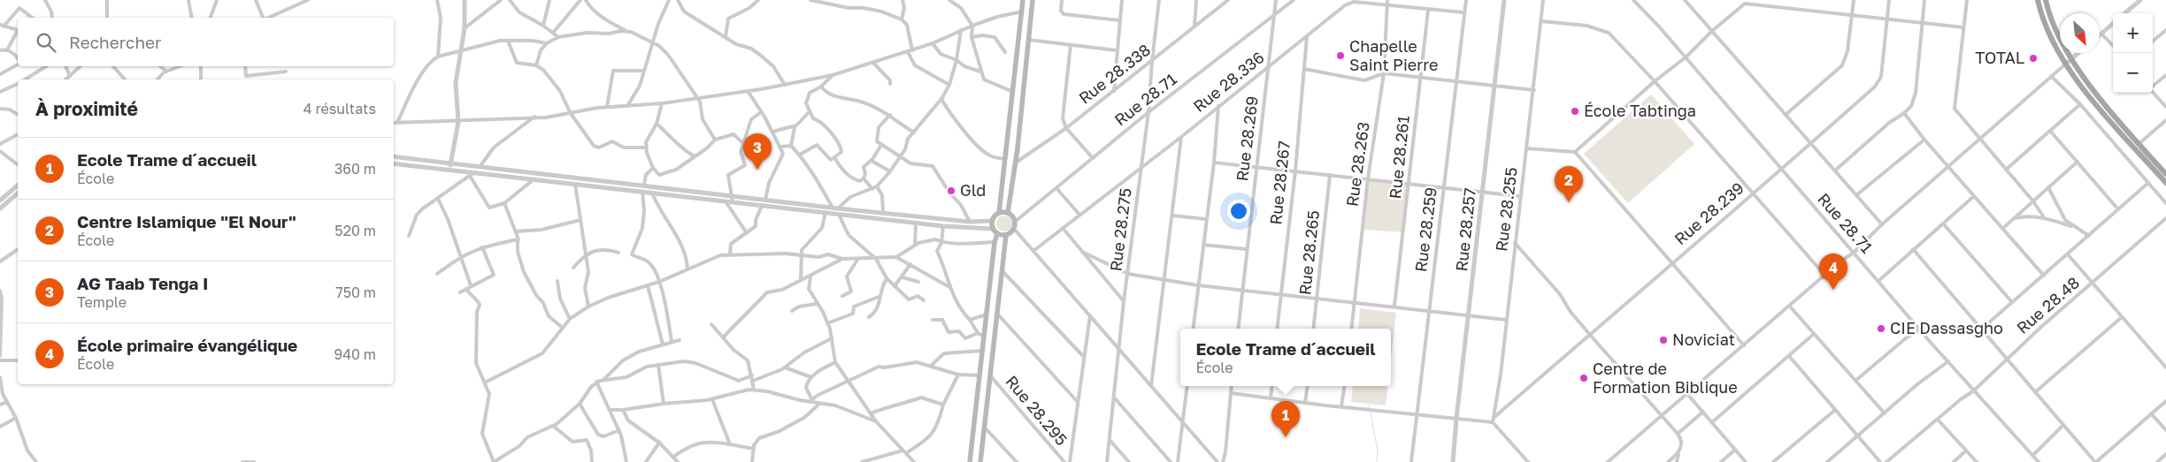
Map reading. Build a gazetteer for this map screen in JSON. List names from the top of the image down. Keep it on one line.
{"streets":{"street":["Rue 28.338","Rue 28.336","Rue 28.71","Rue 28.269","Rue 28.261","Rue 28.263","Rue 28.267","Rue 28.255","Rue 28.239","Rue 28.275","Rue 28.259","Rue 28.257","Rue 28.265","Rue 28.48","Rue 28.295"]},"crossings":[["Rue 28.338","Rue 28.275"],["Rue 28.336","Rue 28.269"],["Rue 28.336","Rue 28.261"],["Rue 28.336","Rue 28.263"],["Rue 28.336","Rue 28.267"],["Rue 28.336","Rue 28.275"],["Rue 28.336","Rue 28.259"],["Rue 28.71","Rue 28.269"],["Rue 28.71","Rue 28.239"],["Rue 28.71","Rue 28.275"],["Rue 28.71","Rue 28.48"],["Rue 28.255","Rue 28.239"]],"places":["Chapelle Saint Pierre","TOTAL","École Tabtinga","Gld","CIE Dassasgho","Noviciat","Centre de Formation Biblique"],"north":"bottom right","page":{"map_buttons":["+","−"],"search":"Rechercher","heading":["À proximité","4 résultats"],"pins":["3","2","4","1"],"list":[{"mark":"1","name":"Ecole Trame d´accueil","note":"École","value":"360 m"},{"mark":"2","name":"Centre Islamique \"El Nour\"","note":"École","value":"520 m"},{"mark":"3","name":"AG Taab Tenga I","note":"Temple","value":"750 m"},{"mark":"4","name":"École primaire évangélique","note":"École","value":"940 m"}],"popup":["Ecole Trame d´accueil","École"]}}
